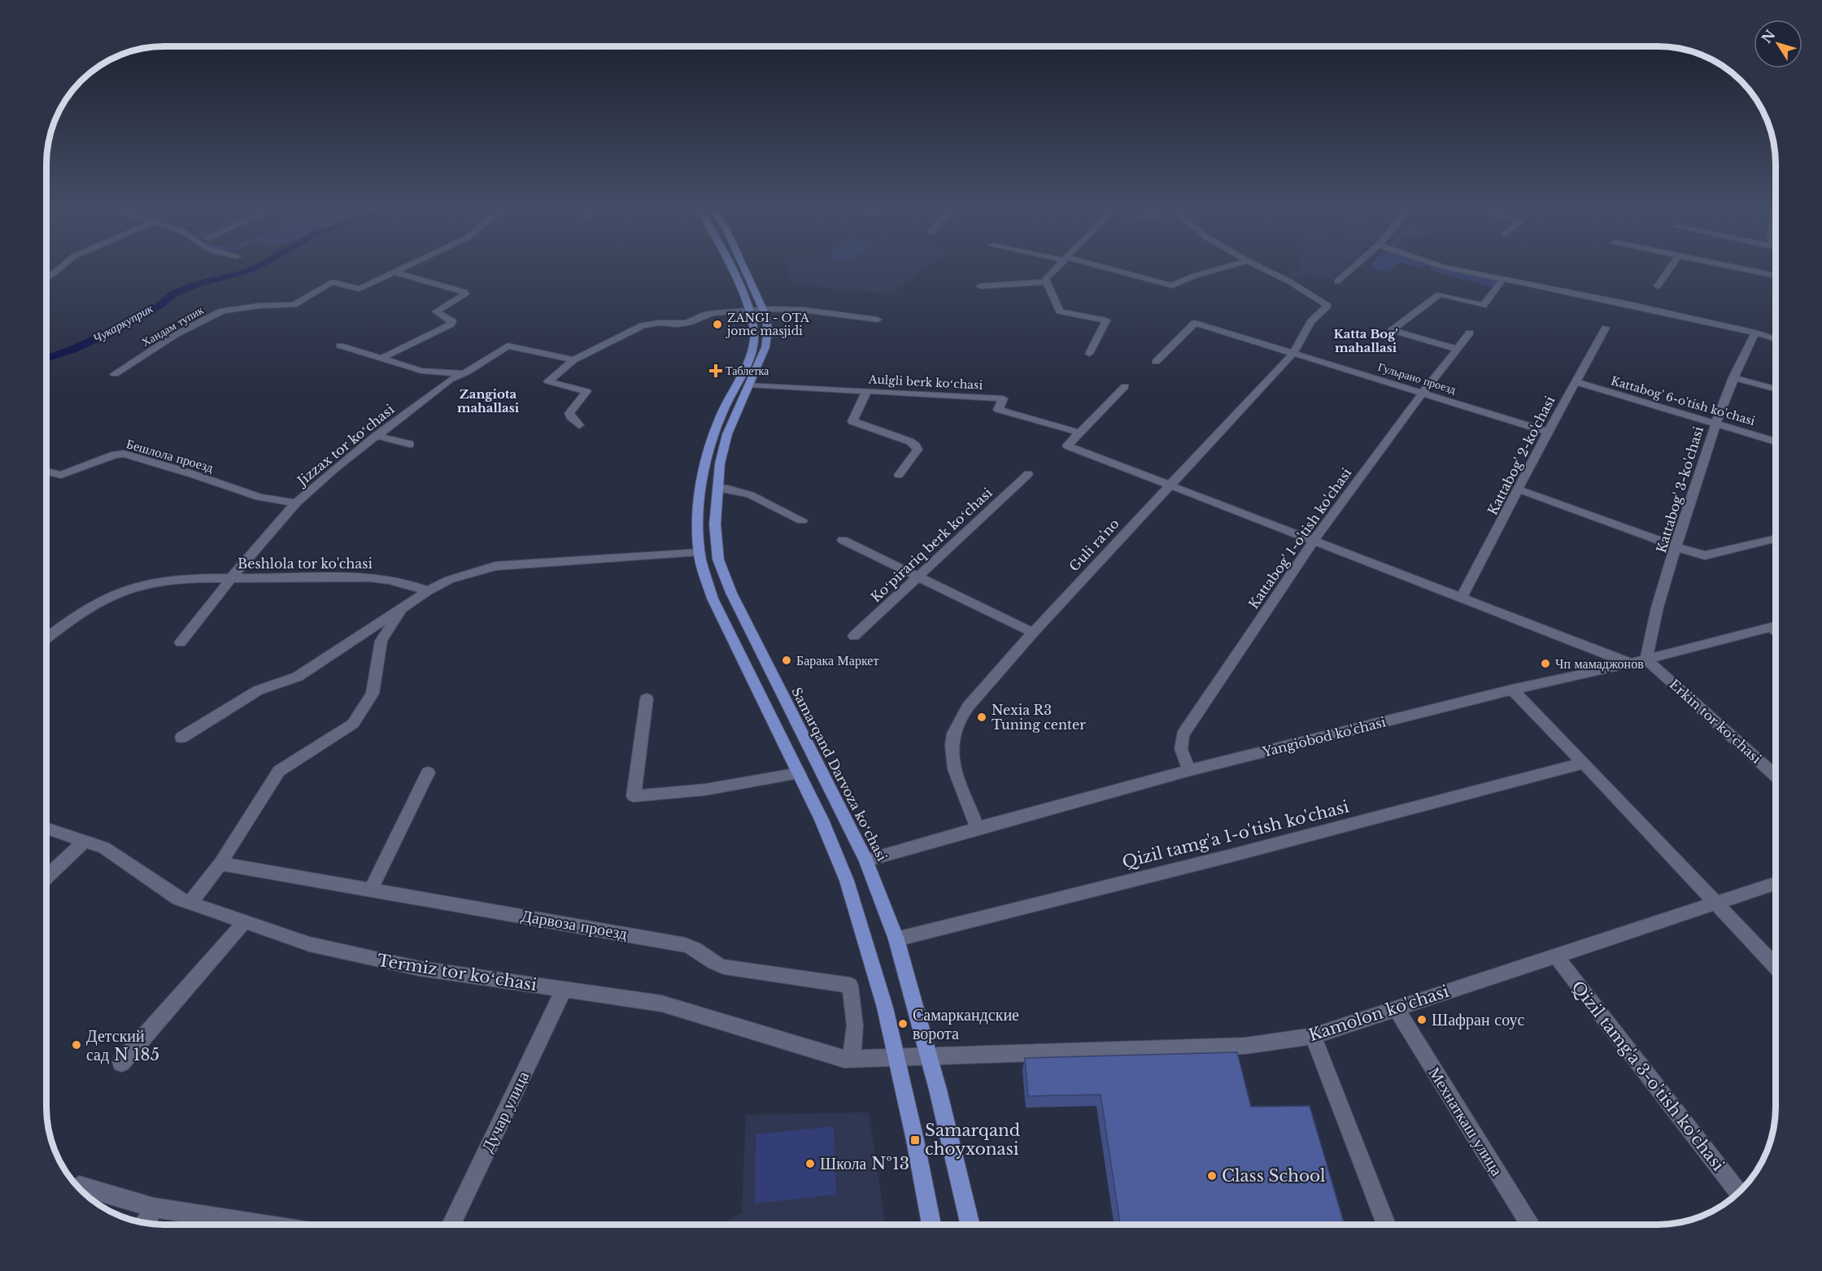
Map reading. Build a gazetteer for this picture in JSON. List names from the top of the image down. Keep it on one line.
{"streets":{"main road":["Samarqand Darvoza koʻchasi"],"street":["Хандам тупик","Гульрано проезд","Aulgli berk koʻchasi","Kattabog' 6-o'tish ko'chasi","Jizzax tor koʻchasi","Бешлола проезд","Kattabog' 2-ko'chasi","Kattabog' 3-ko'chasi","Kattabog' 1-o'tish ko'chasi","Koʻpirariq berk koʻchasi","Guli ra'no","Beshlola tor ko'chasi","Erkin tor koʻchasi","Yangiobod ko'chasi","Qizil tamg'a 1-o'tish ko'chasi","Дарвоза проезд","Termiz tor koʻchasi","Kamolon ko'chasi","Qizil tamg'a 3-o'tish ko'chasi","Дучар улица","Мехнаткаш улица"]},"crossings":[["Гульрано проезд","Kattabog' 2-ko'chasi"],["Гульрано проезд","Kattabog' 1-o'tish ko'chasi"],["Гульрано проезд","Guli ra'no"],["Aulgli berk koʻchasi","Samarqand Darvoza koʻchasi"],["Kattabog' 6-o'tish ko'chasi","Kattabog' 2-ko'chasi"],["Kattabog' 6-o'tish ko'chasi","Kattabog' 3-ko'chasi"],["Jizzax tor koʻchasi","Бешлола проезд"],["Jizzax tor koʻchasi","Beshlola tor ko'chasi"],["Kattabog' 3-ko'chasi","Erkin tor koʻchasi"],["Kattabog' 3-ko'chasi","Yangiobod ko'chasi"],["Kattabog' 1-o'tish ko'chasi","Yangiobod ko'chasi"],["Guli ra'no","Yangiobod ko'chasi"],["Erkin tor koʻchasi","Yangiobod ko'chasi"],["Yangiobod ko'chasi","Samarqand Darvoza koʻchasi"],["Samarqand Darvoza koʻchasi","Qizil tamg'a 1-o'tish ko'chasi"],["Samarqand Darvoza koʻchasi","Termiz tor koʻchasi"],["Samarqand Darvoza koʻchasi","Kamolon ko'chasi"],["Дарвоза проезд","Termiz tor koʻchasi"],["Termiz tor koʻchasi","Kamolon ko'chasi"],["Termiz tor koʻchasi","Дучар улица"],["Kamolon ko'chasi","Qizil tamg'a 3-o'tish ko'chasi"],["Kamolon ko'chasi","Мехнаткаш улица"]],"districts":["Katta Bog' mahallasi","Zangiota mahallasi"],"water":["Чукаркуприк"],"places":{"other":["ZANGI - OTA jome masjidi","Барака Маркет","Чп мамаджонов","Nexia R3 Tuning center","Шафран соус","Самаркандские ворота","Детский сад N 185","Школа №13","Class School"],"health":["Таблетка"],"transit":["Samarqand choyxonasi"]},"north":"top left"}
